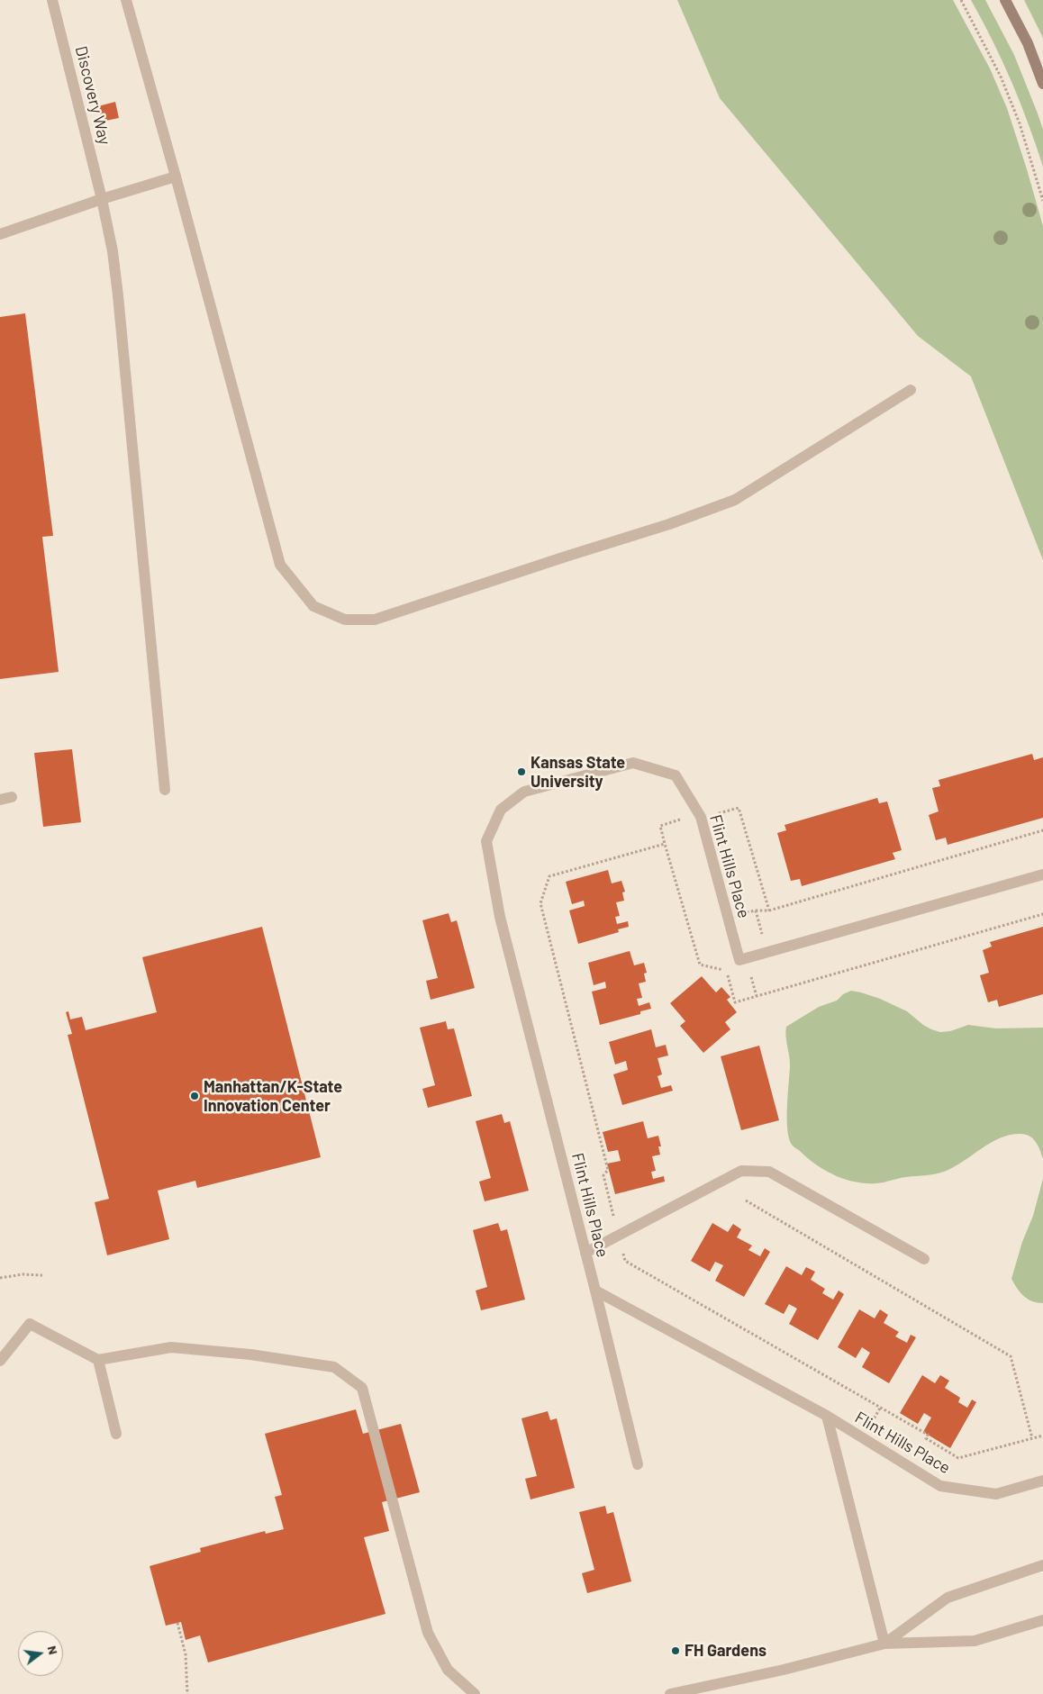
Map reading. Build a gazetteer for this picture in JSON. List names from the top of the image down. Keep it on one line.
{"streets":{"street":["Discovery Way","Flint Hills Place"]},"places":["Kansas State University","Manhattan/K-State Innovation Center","FH Gardens"],"north":"right"}
